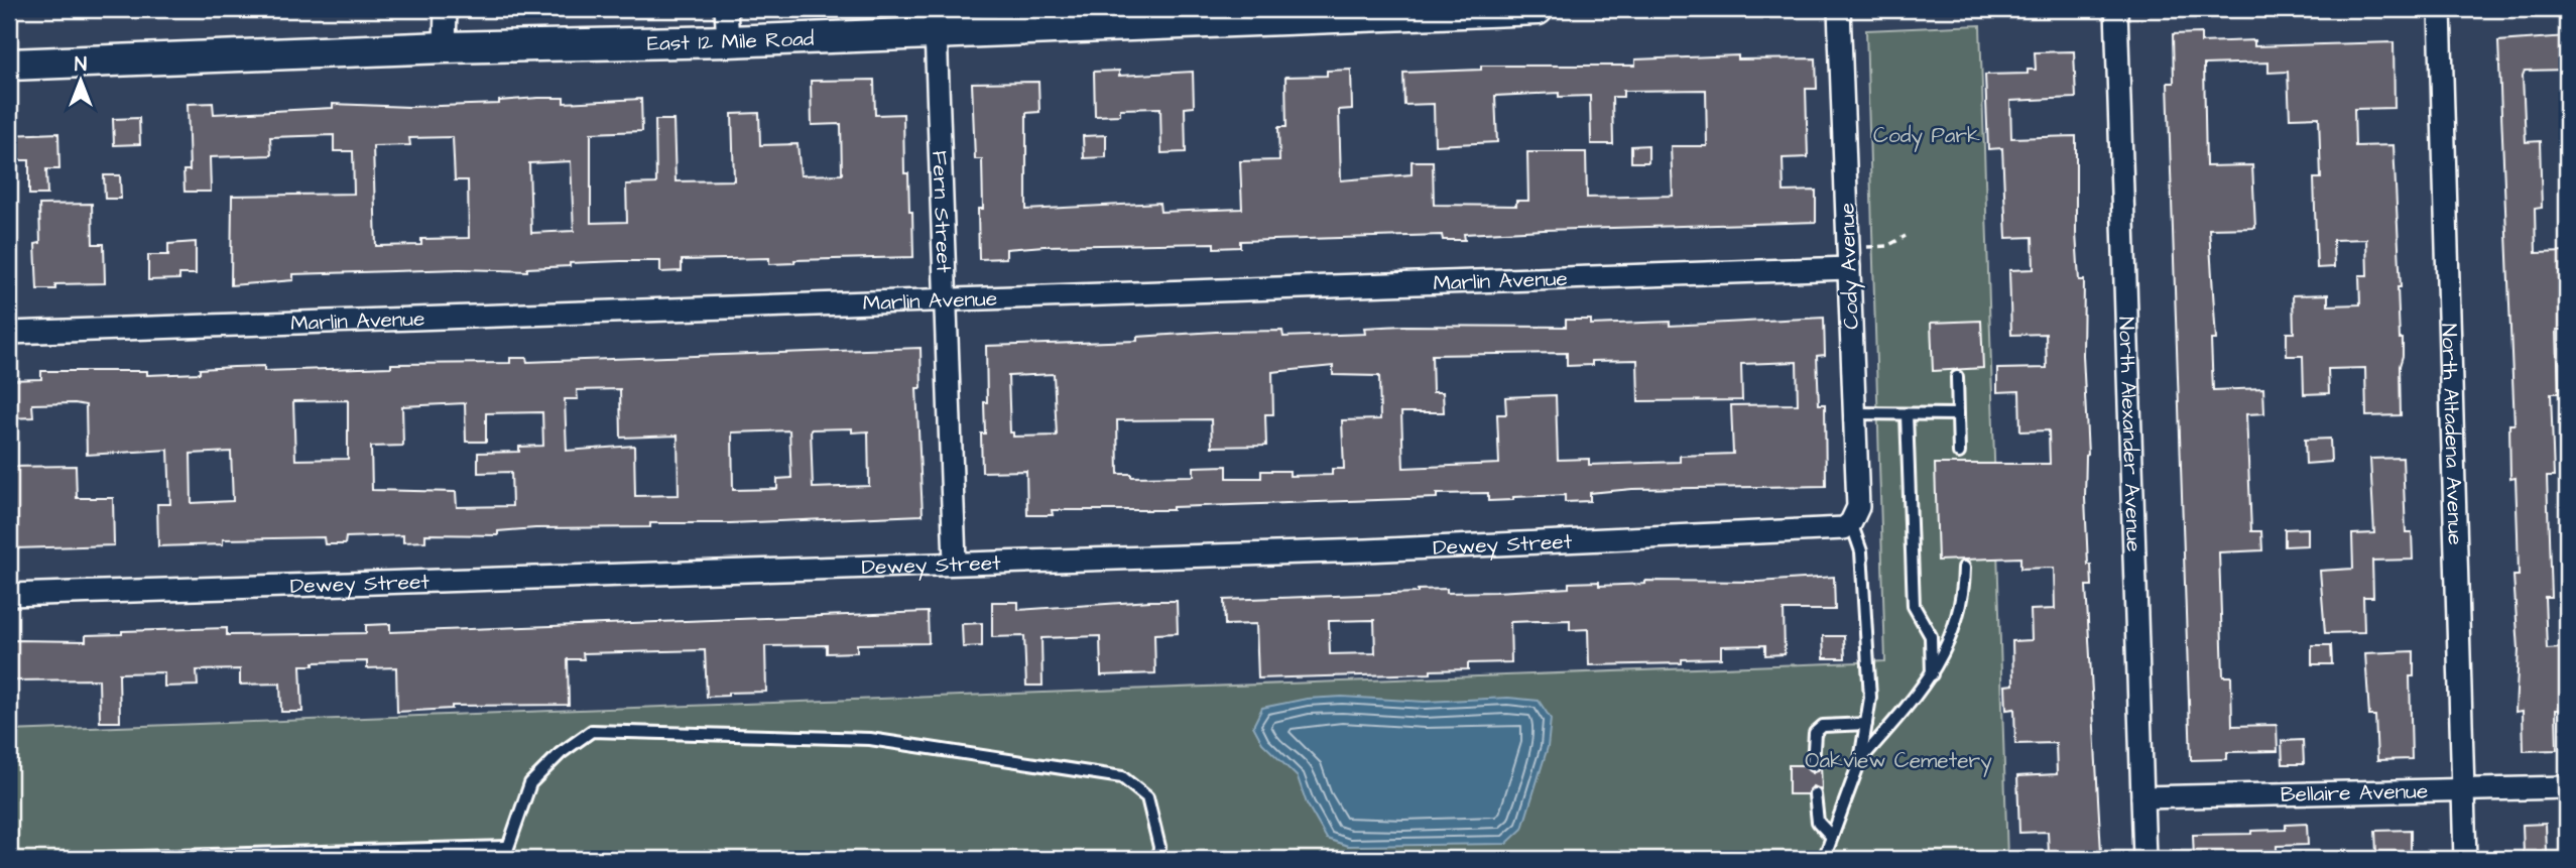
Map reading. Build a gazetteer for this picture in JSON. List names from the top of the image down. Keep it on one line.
{"streets":{"main road":["East 12 Mile Road"],"street":["Fern Street","Cody Avenue","Marlin Avenue","North Alexander Avenue","North Altadena Avenue","Dewey Street","Bellaire Avenue"]},"crossings":[["East 12 Mile Road","Fern Street"],["Fern Street","Marlin Avenue"],["Fern Street","Dewey Street"],["Cody Avenue","Marlin Avenue"],["Cody Avenue","Dewey Street"],["North Alexander Avenue","Bellaire Avenue"],["North Altadena Avenue","Bellaire Avenue"]],"parks":["Cody Park","Oakview Cemetery"],"north":"top"}
